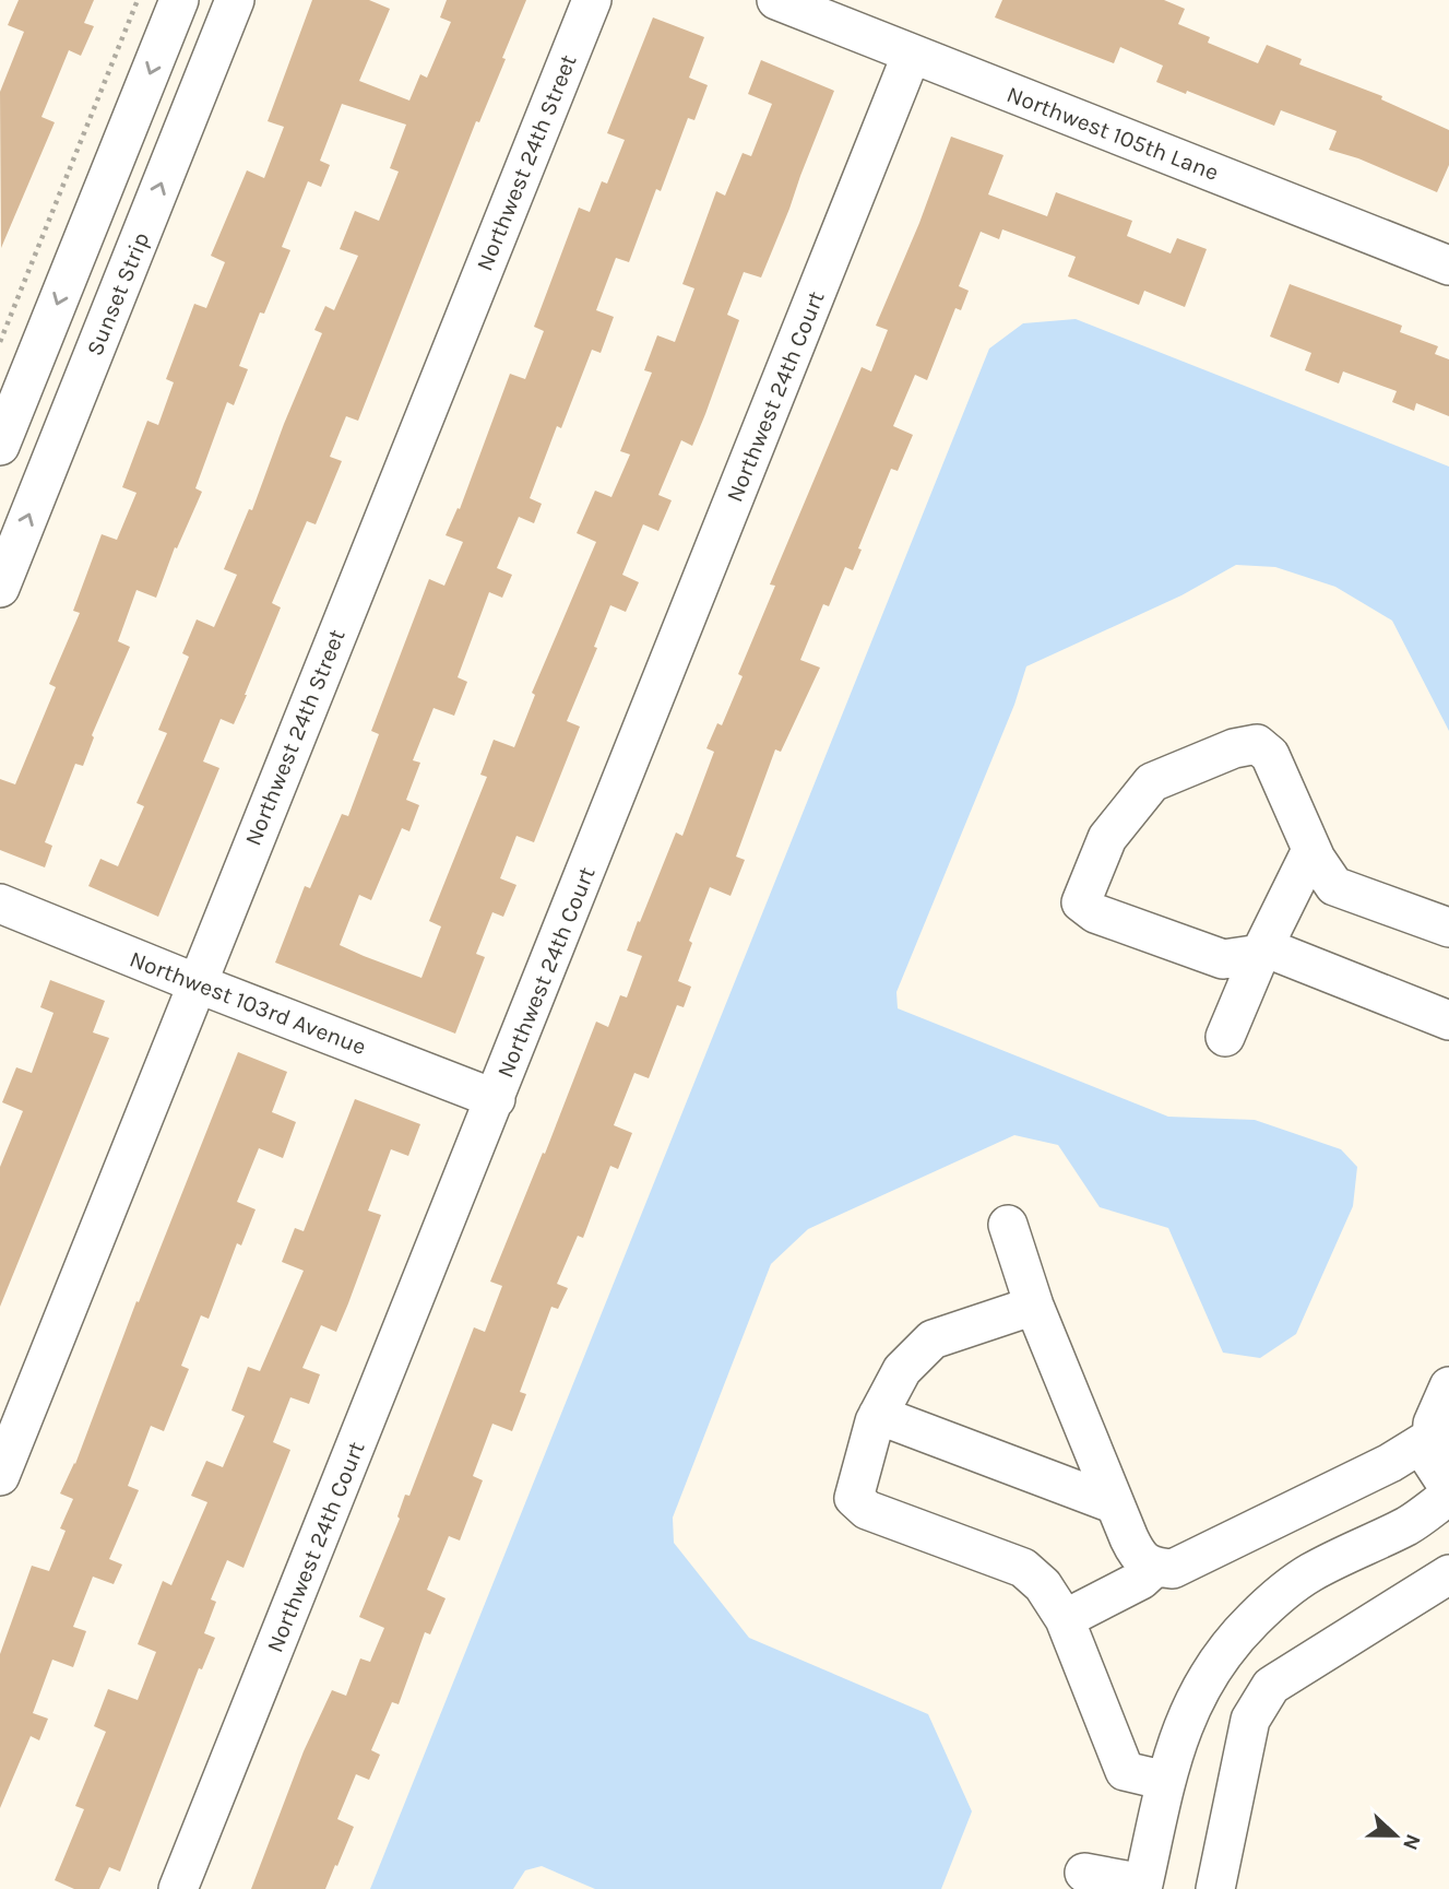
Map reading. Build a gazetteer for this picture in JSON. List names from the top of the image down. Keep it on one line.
{"streets":{"street":["Northwest 105th Lane","Northwest 24th Street","Sunset Strip","Northwest 24th Court","Northwest 103rd Avenue"]},"crossings":[["Northwest 105th Lane","Northwest 24th Court"],["Northwest 24th Street","Northwest 103rd Avenue"],["Northwest 24th Court","Northwest 103rd Avenue"]],"north":"right"}
